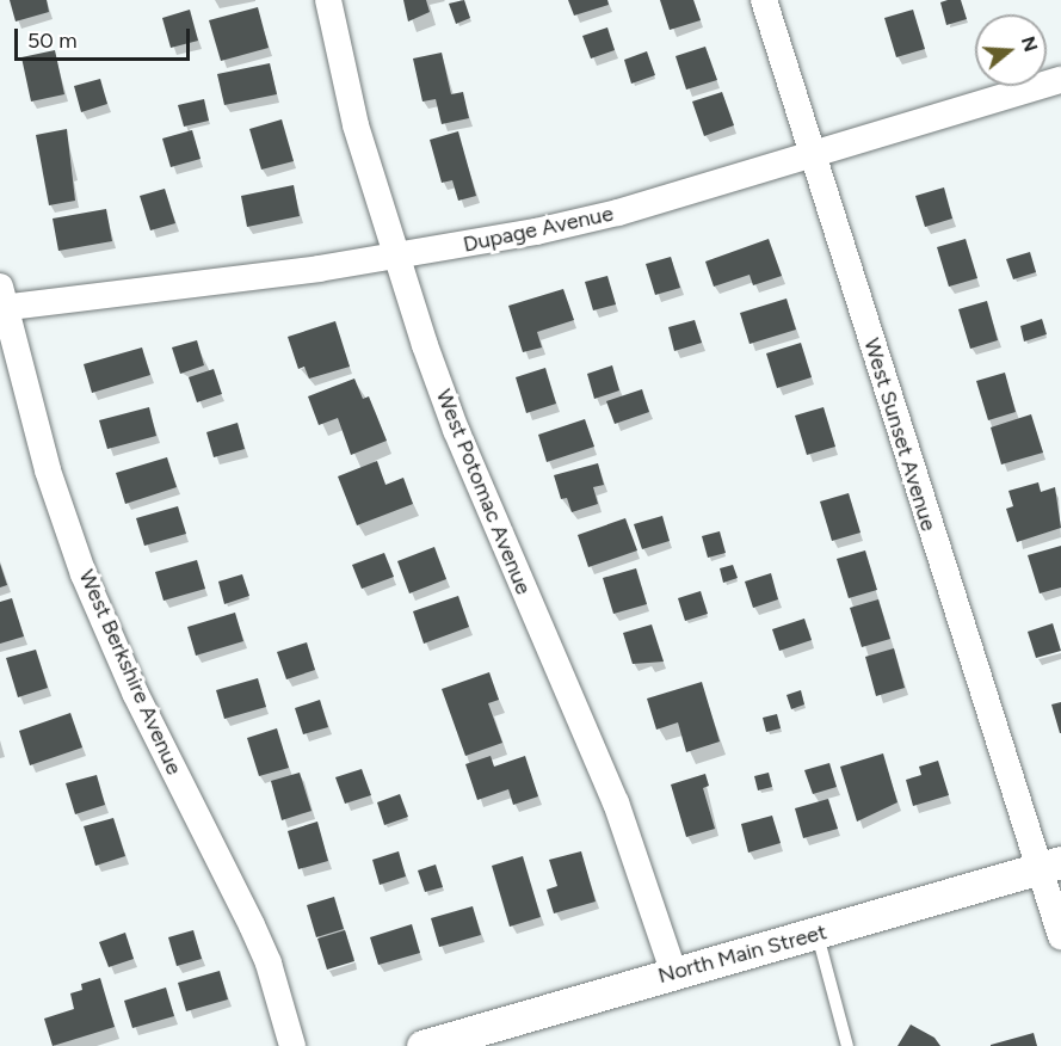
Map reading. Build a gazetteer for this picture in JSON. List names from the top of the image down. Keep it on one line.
{"streets":{"street":["Dupage Avenue","West Sunset Avenue","West Potomac Avenue","West Berkshire Avenue","North Main Street"]},"crossings":[["Dupage Avenue","West Sunset Avenue"],["Dupage Avenue","West Potomac Avenue"],["Dupage Avenue","West Berkshire Avenue"],["West Sunset Avenue","North Main Street"],["West Potomac Avenue","North Main Street"]],"scale_bar":"50 m","north":"right"}
